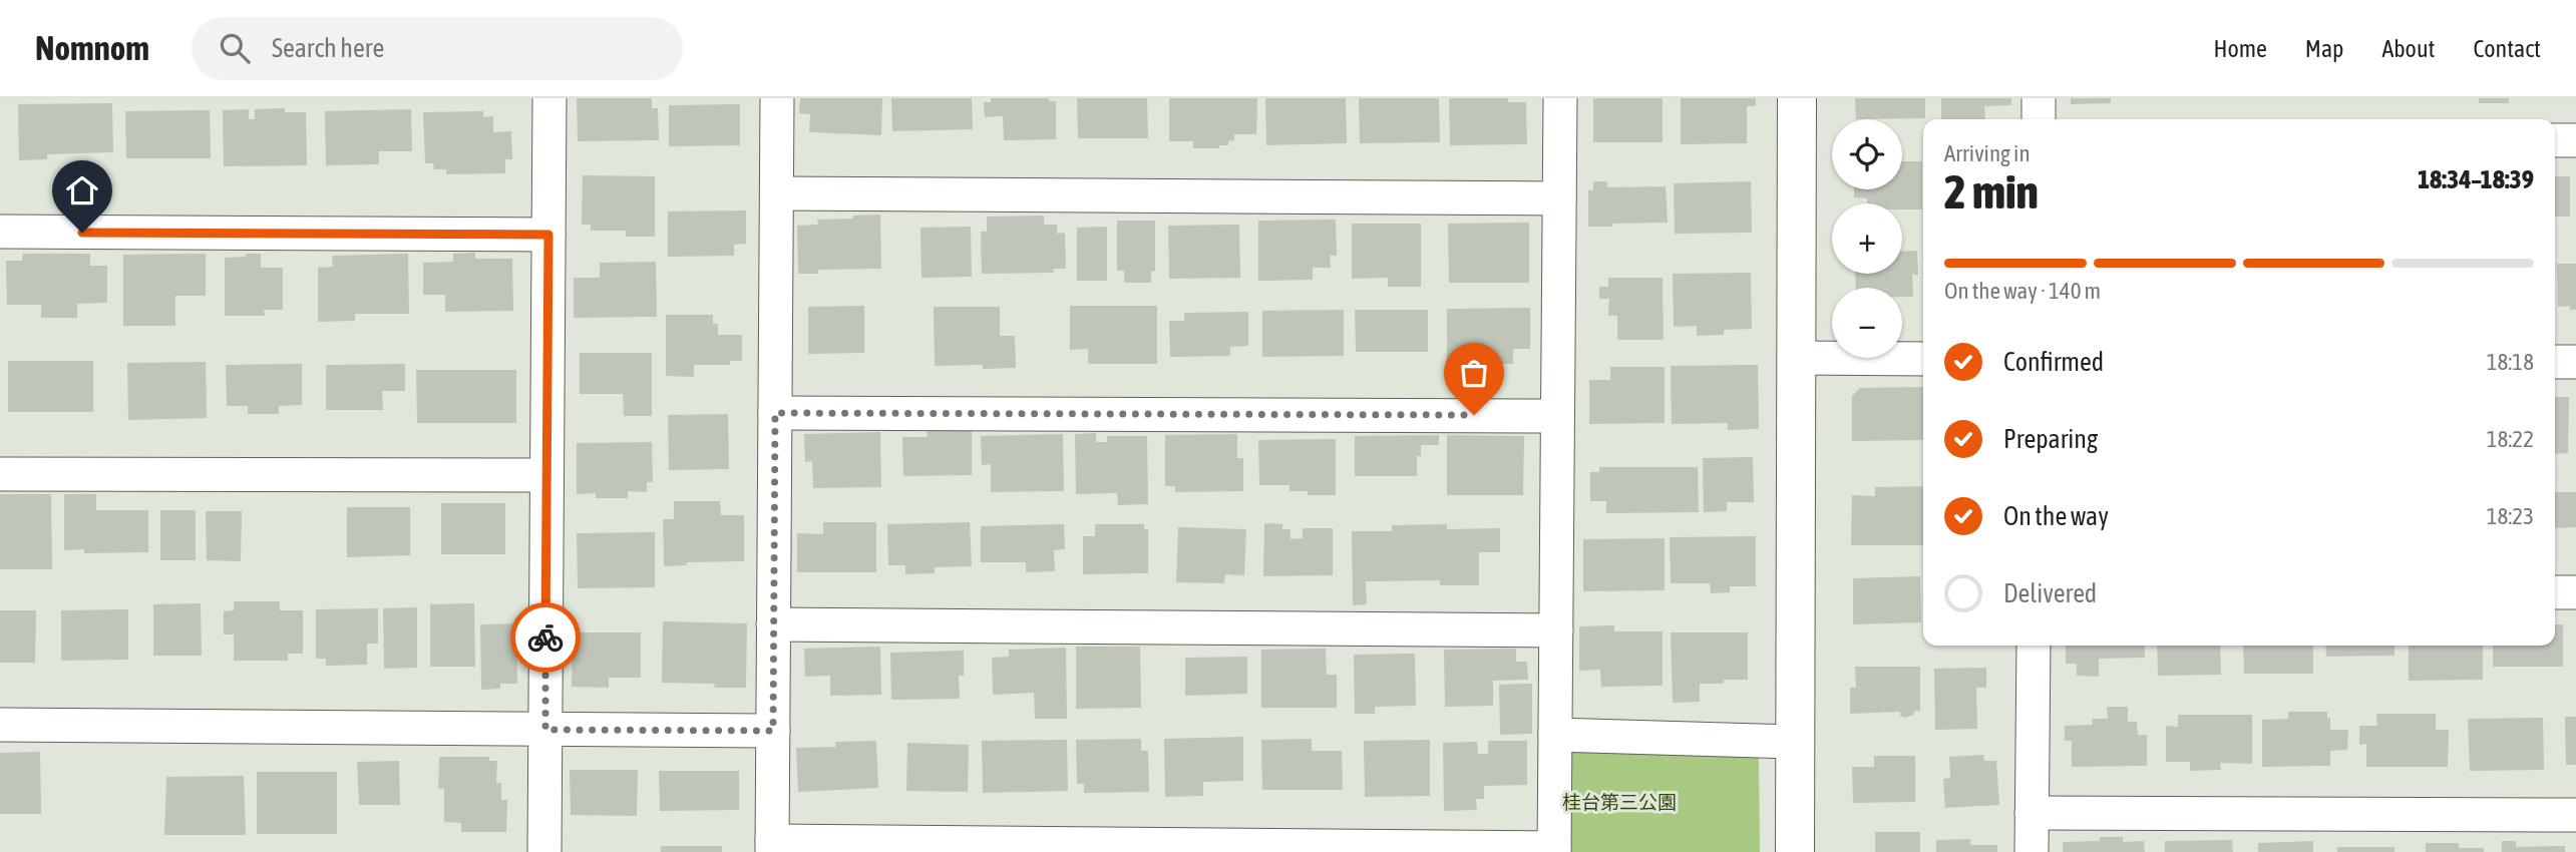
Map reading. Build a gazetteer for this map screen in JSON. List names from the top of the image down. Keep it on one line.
{"parks":["桂台第三公園"],"page":{"header":"Nomnom","search":"Search here","nav":["Home","Map","About","Contact"],"map_buttons":["+","−"],"heading":["2 min","Arriving in","18:34–18:39"],"bar":"On the way · 140 m","list":[["Confirmed","18:18"],["Preparing","18:22"],["On the way","18:23"],"Delivered"]}}
